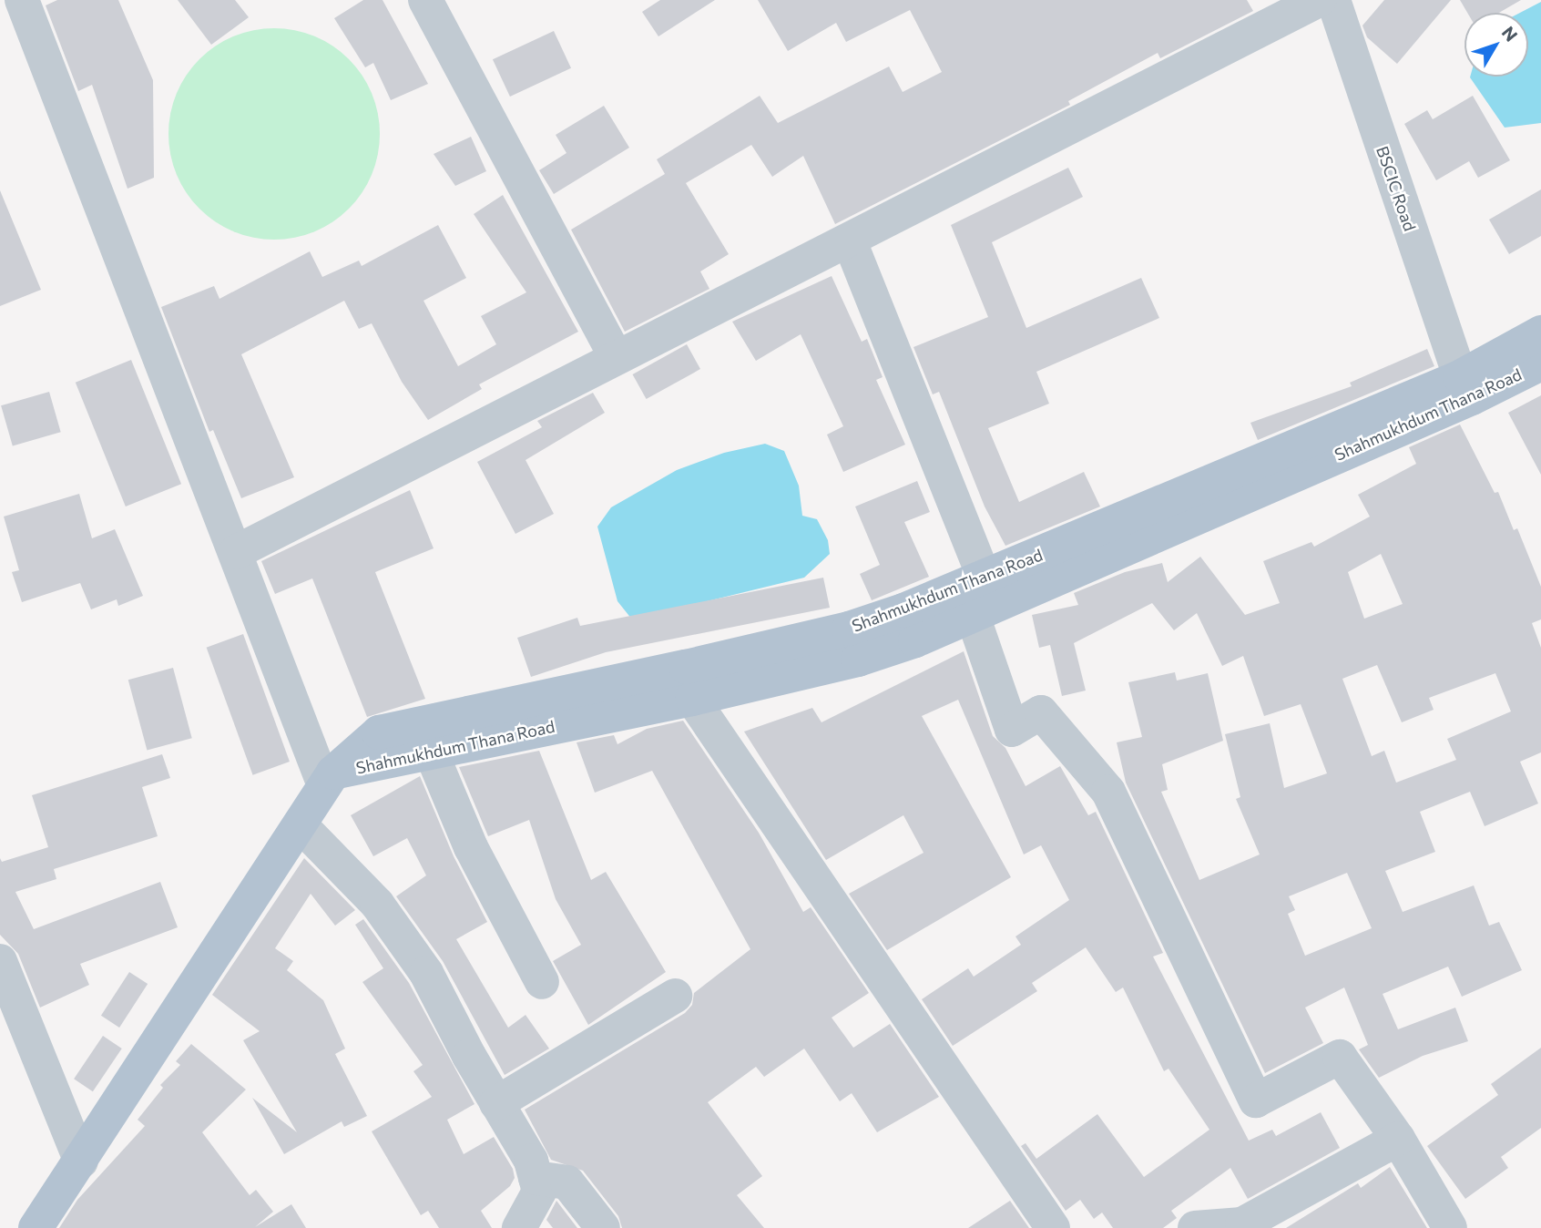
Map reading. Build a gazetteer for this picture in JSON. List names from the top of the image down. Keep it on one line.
{"streets":{"main road":["Shahmukhdum Thana Road"],"street":["BSCIC Road"]},"crossings":[["BSCIC Road","Shahmukhdum Thana Road"]],"north":"top right"}
